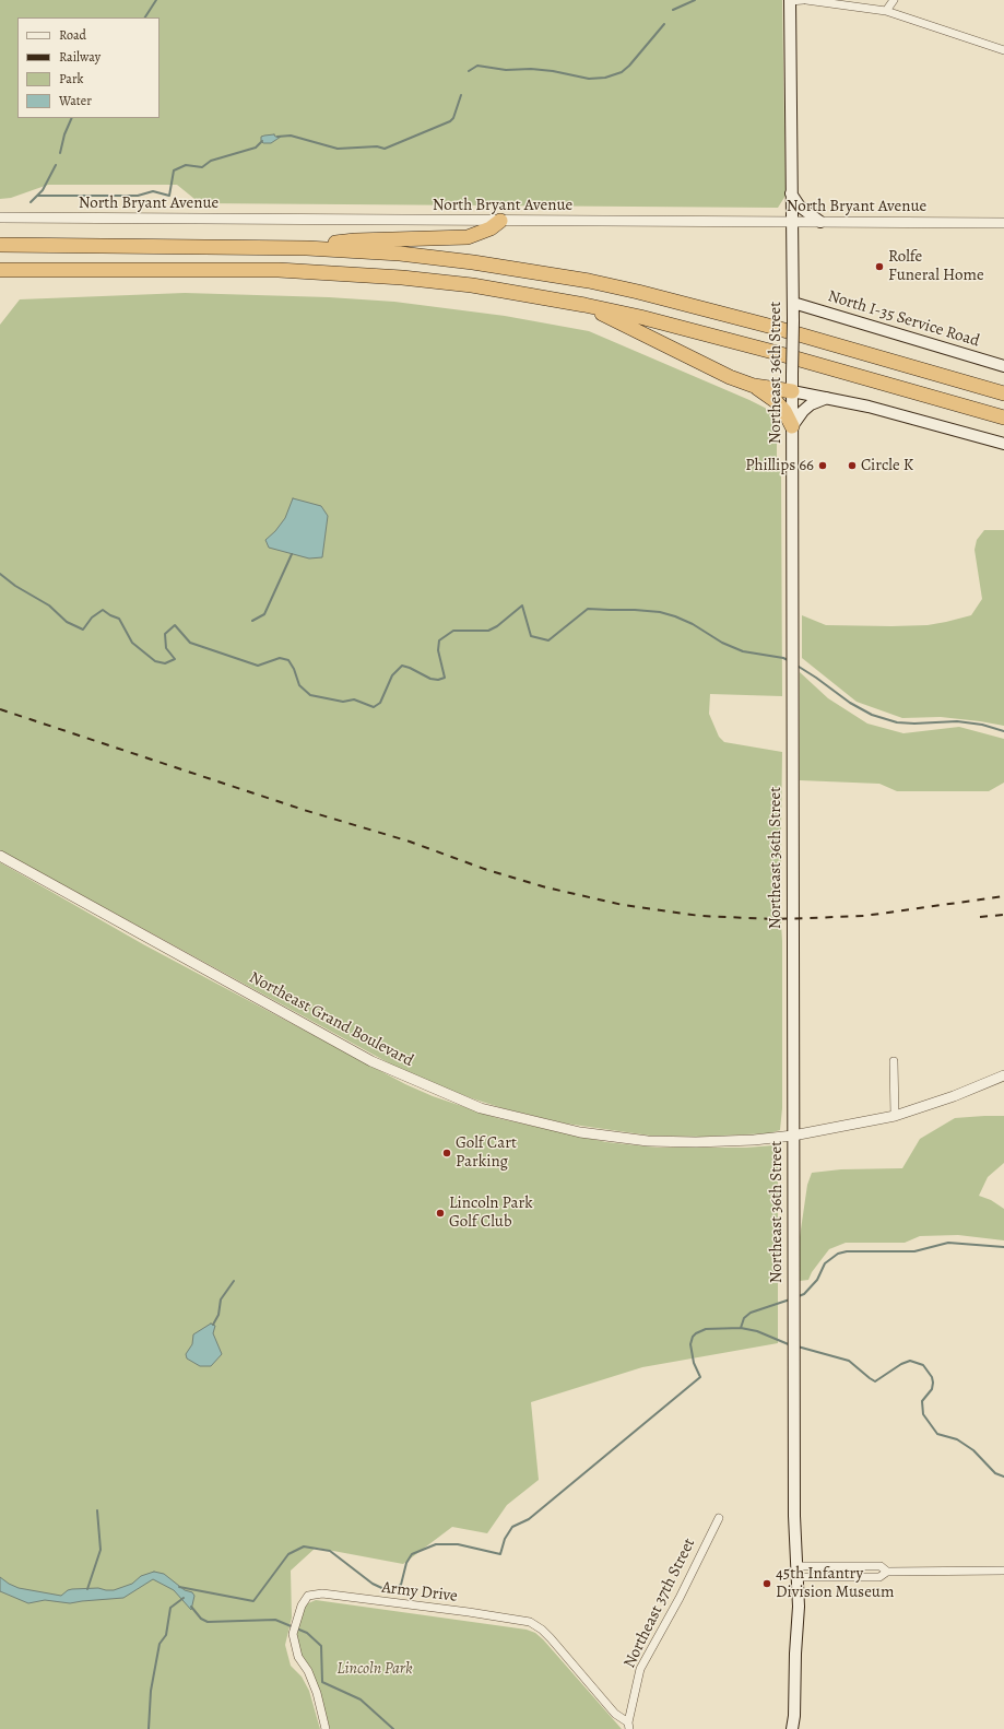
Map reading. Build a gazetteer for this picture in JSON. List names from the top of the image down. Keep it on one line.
{"streets":{"main road":["North I-35 Service Road","Northeast 36th Street"],"street":["North Bryant Avenue","Northeast Grand Boulevard","Army Drive","Northeast 37th Street"]},"crossings":[["North Bryant Avenue","Northeast 36th Street"],["North I-35 Service Road","Northeast 36th Street"],["Northeast 36th Street","Northeast Grand Boulevard"],["Army Drive","Northeast 37th Street"]],"parks":["Lincoln Park"],"places":["Rolfe Funeral Home","Phillips 66","Circle K","Golf Cart Parking","Lincoln Park Golf Club","45th Infantry Division Museum"],"legend":["Road","Railway","Park","Water"]}
